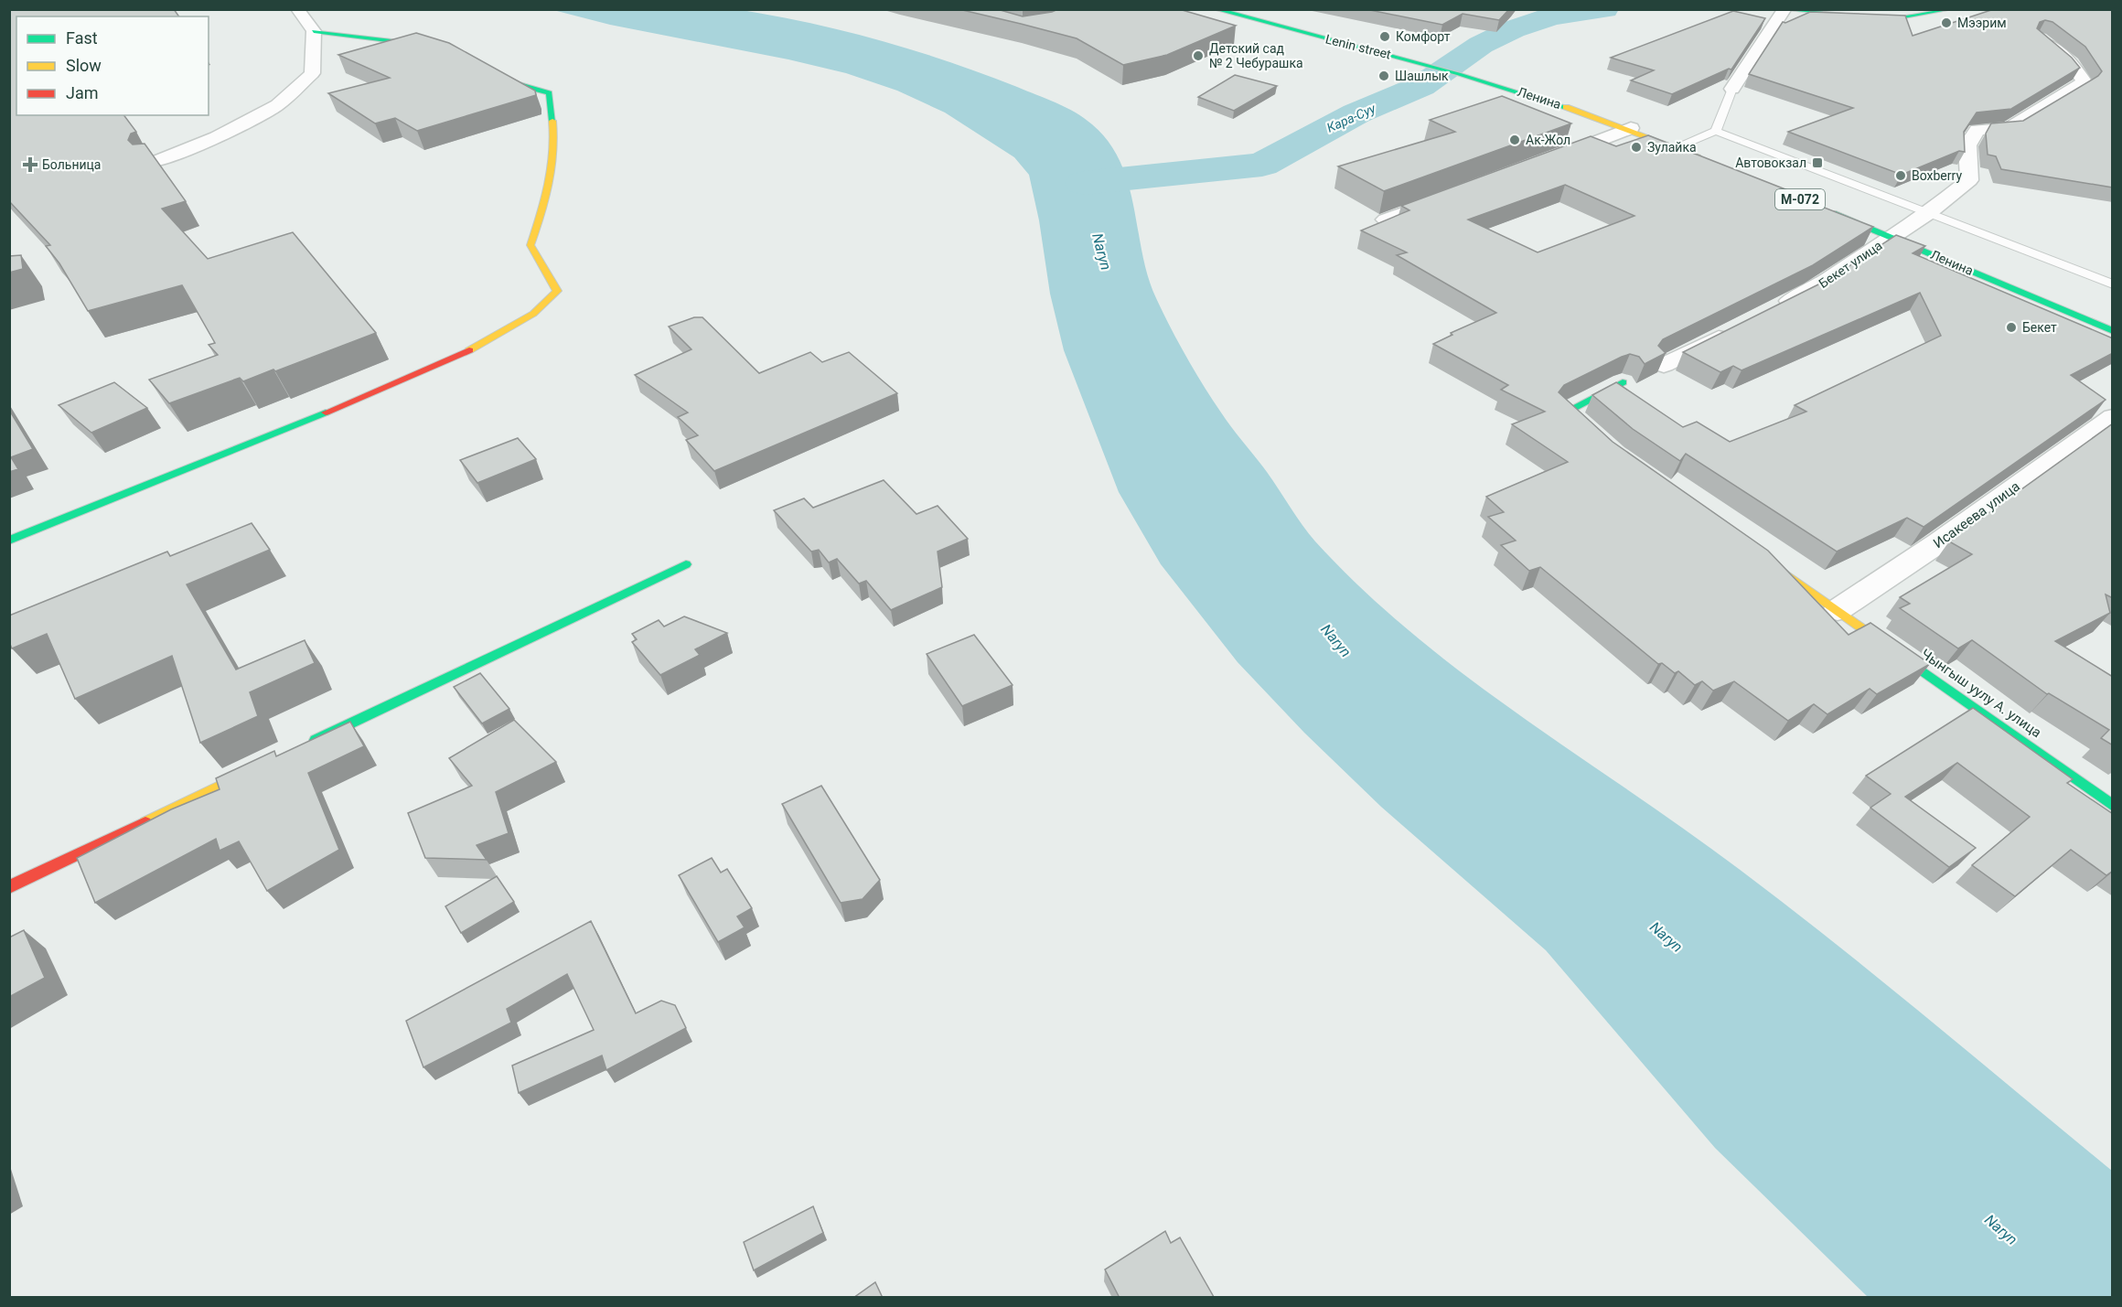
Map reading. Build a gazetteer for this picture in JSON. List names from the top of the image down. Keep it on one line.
{"streets":{"main road":["Lenin street","Ленина","М-072","Чынгыш уулу А. улица"],"street":["Бекет улица","Исакеева улица"]},"crossings":[["Lenin street","Ленина"],["Ленина","Бекет улица"],["Исакеева улица","Чынгыш уулу А. улица"]],"water":["Кара-Суу","Naryn"],"places":{"other":["Мээрим","Комфорт","Детский сад № 2 Чебурашка","Шашлык","Ак-Жол","Зулайка","Boxberry","Бекет"],"transit":["Автовокзал"],"health":["Больница"]},"legend":["Fast","Slow","Jam"]}
